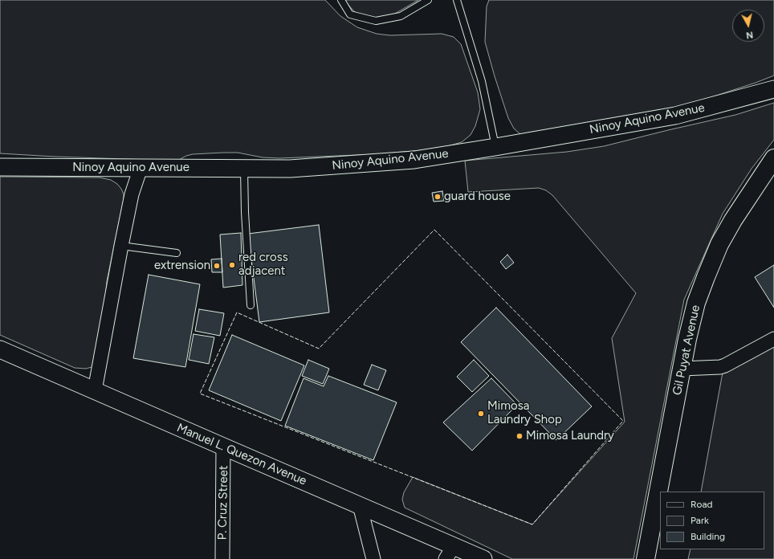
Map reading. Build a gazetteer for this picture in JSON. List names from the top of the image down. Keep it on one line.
{"streets":{"main road":["Gil Puyat Avenue"],"street":["Ninoy Aquino Avenue","Manuel L. Quezon Avenue","P. Cruz Street"]},"crossings":[["Manuel L. Quezon Avenue","P. Cruz Street"]],"places":["guard house","red cross adjacent","extrension","Mimosa Laundry Shop","Mimosa Laundry"],"legend":["Road","Park","Building"],"north":"bottom"}
